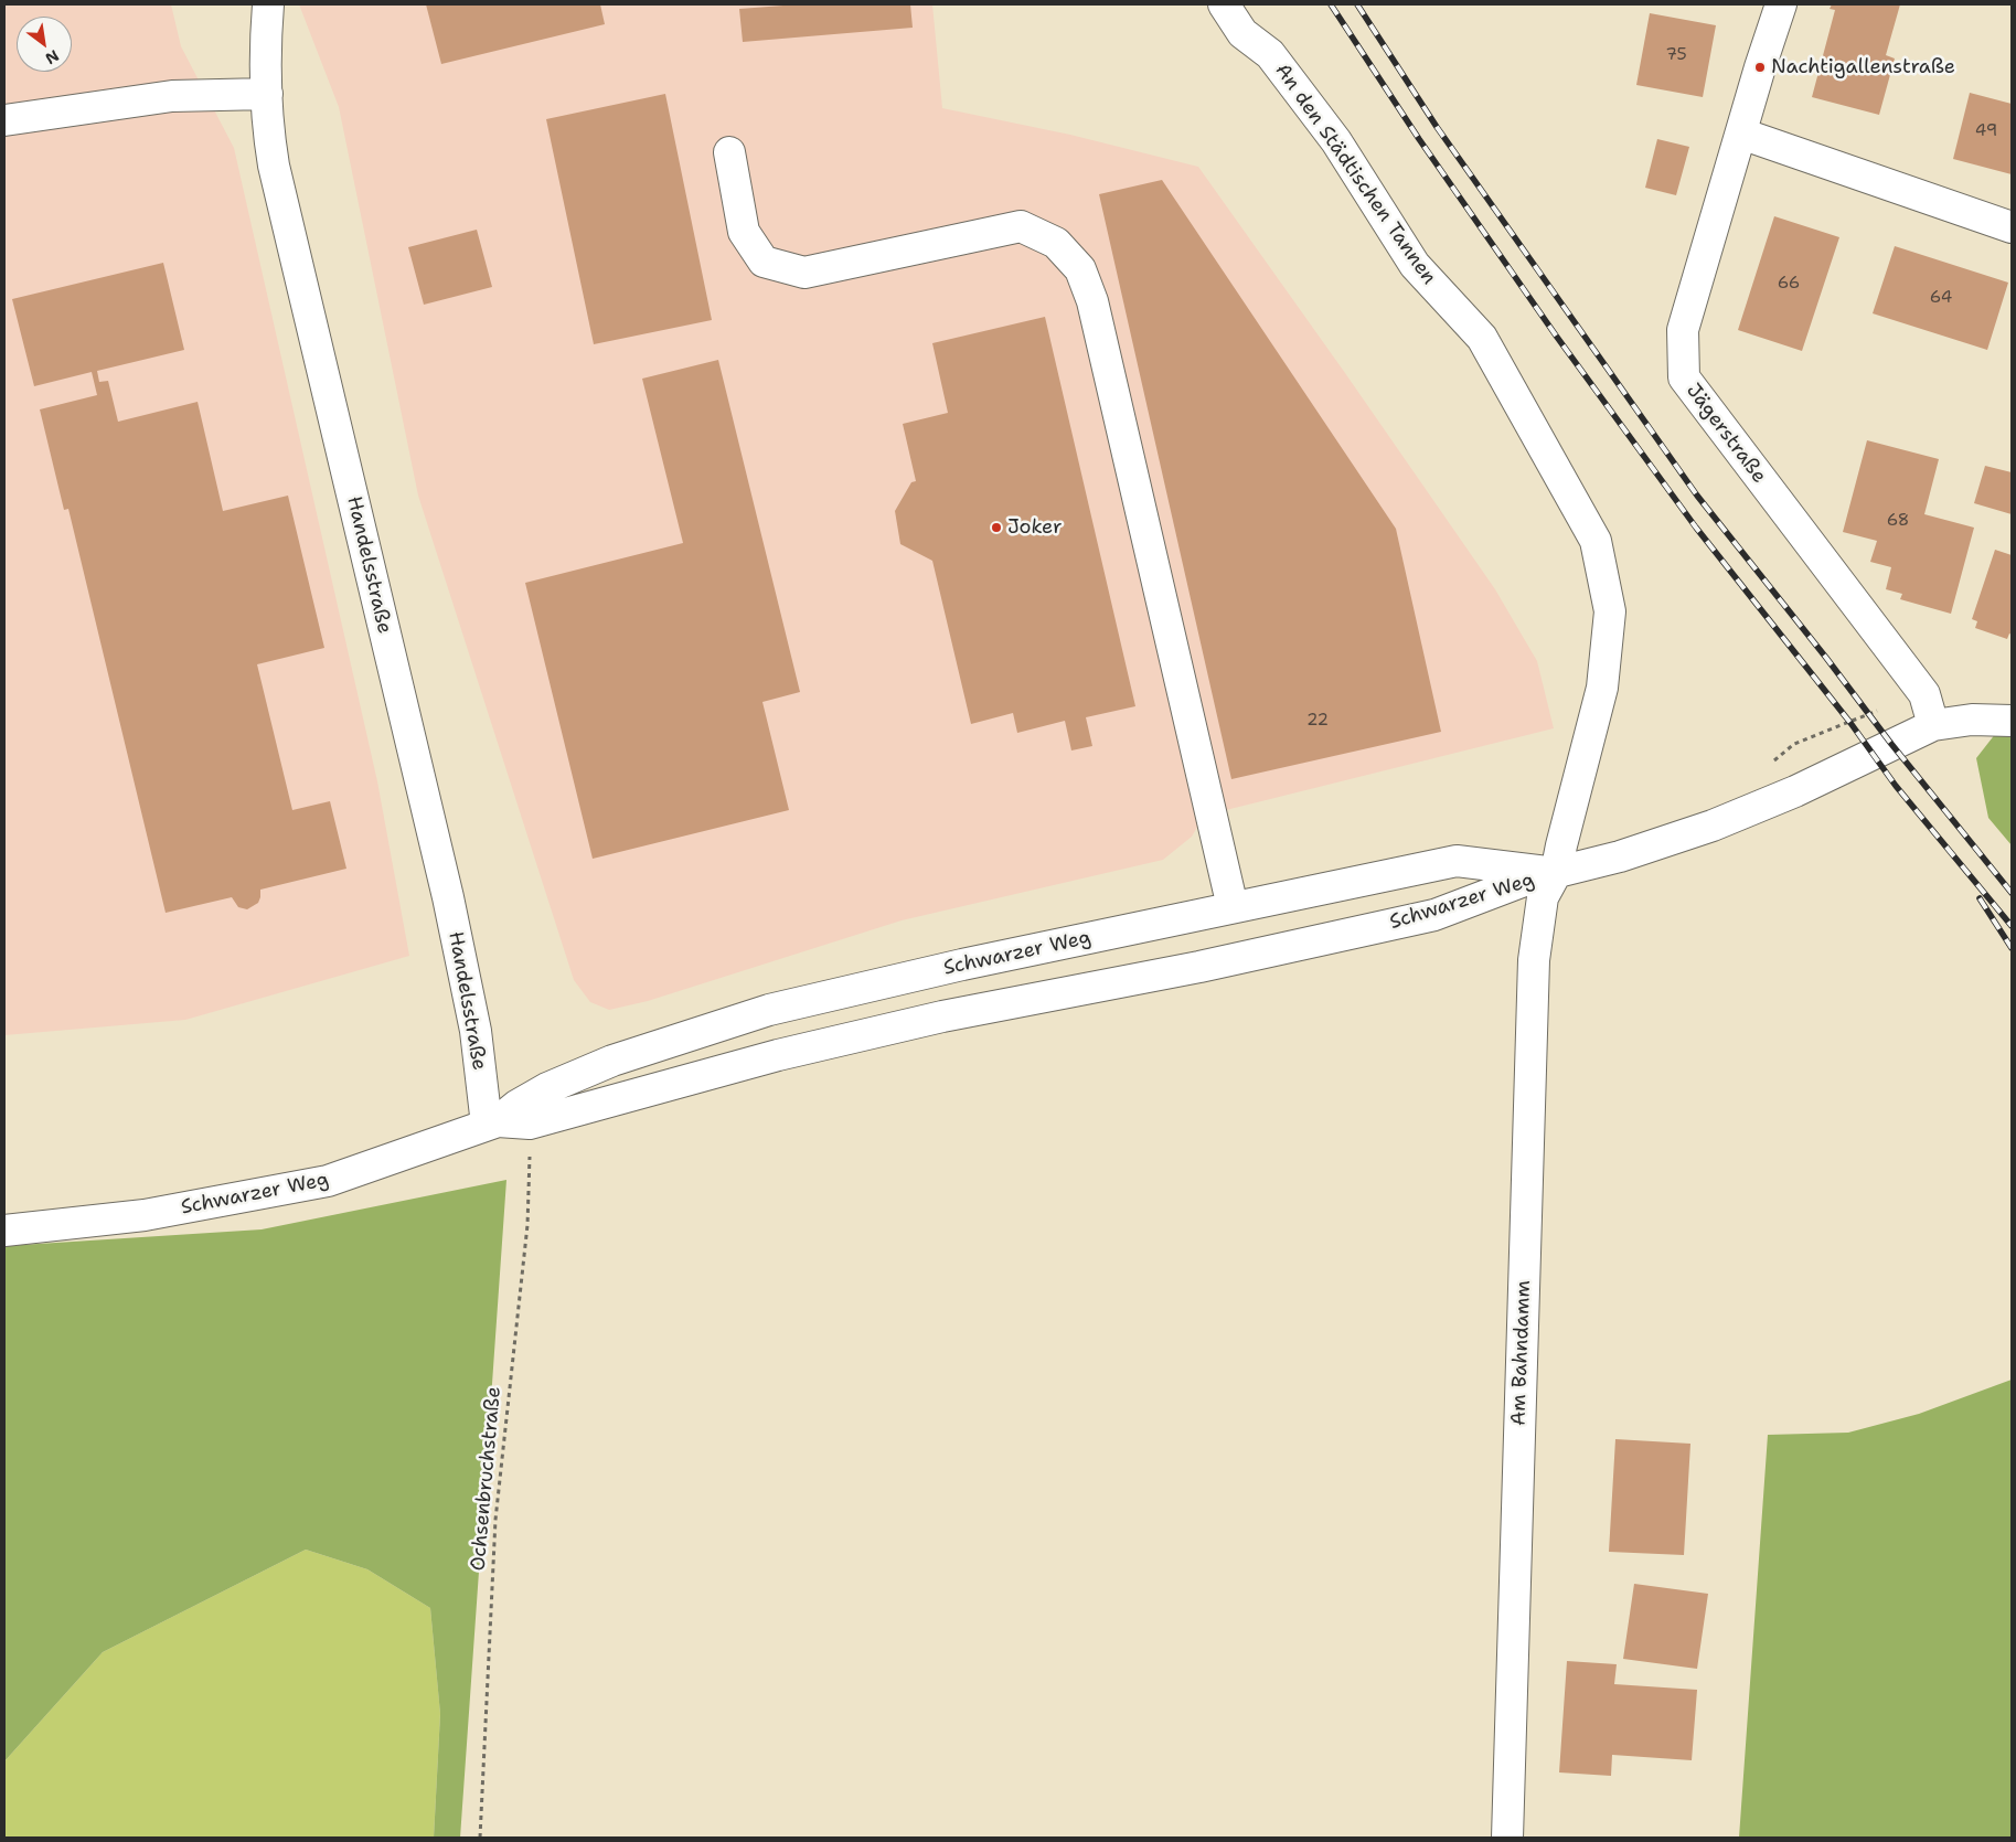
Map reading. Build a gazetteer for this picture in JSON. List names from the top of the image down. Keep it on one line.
{"streets":{"street":["An den Städtischen Tannen","Jägerstraße","Handelsstraße","Schwarzer Weg","Am Bahndamm"],"path":["Ochsenbruchstraße"]},"crossings":[["An den Städtischen Tannen","Schwarzer Weg"],["An den Städtischen Tannen","Am Bahndamm"],["Jägerstraße","Schwarzer Weg"],["Handelsstraße","Schwarzer Weg"],["Schwarzer Weg","Am Bahndamm"],["Schwarzer Weg","Ochsenbruchstraße"]],"places":["Nachtigallenstraße","Joker"],"house_numbers":["75","49","66","64","68","22"],"north":"bottom right"}
